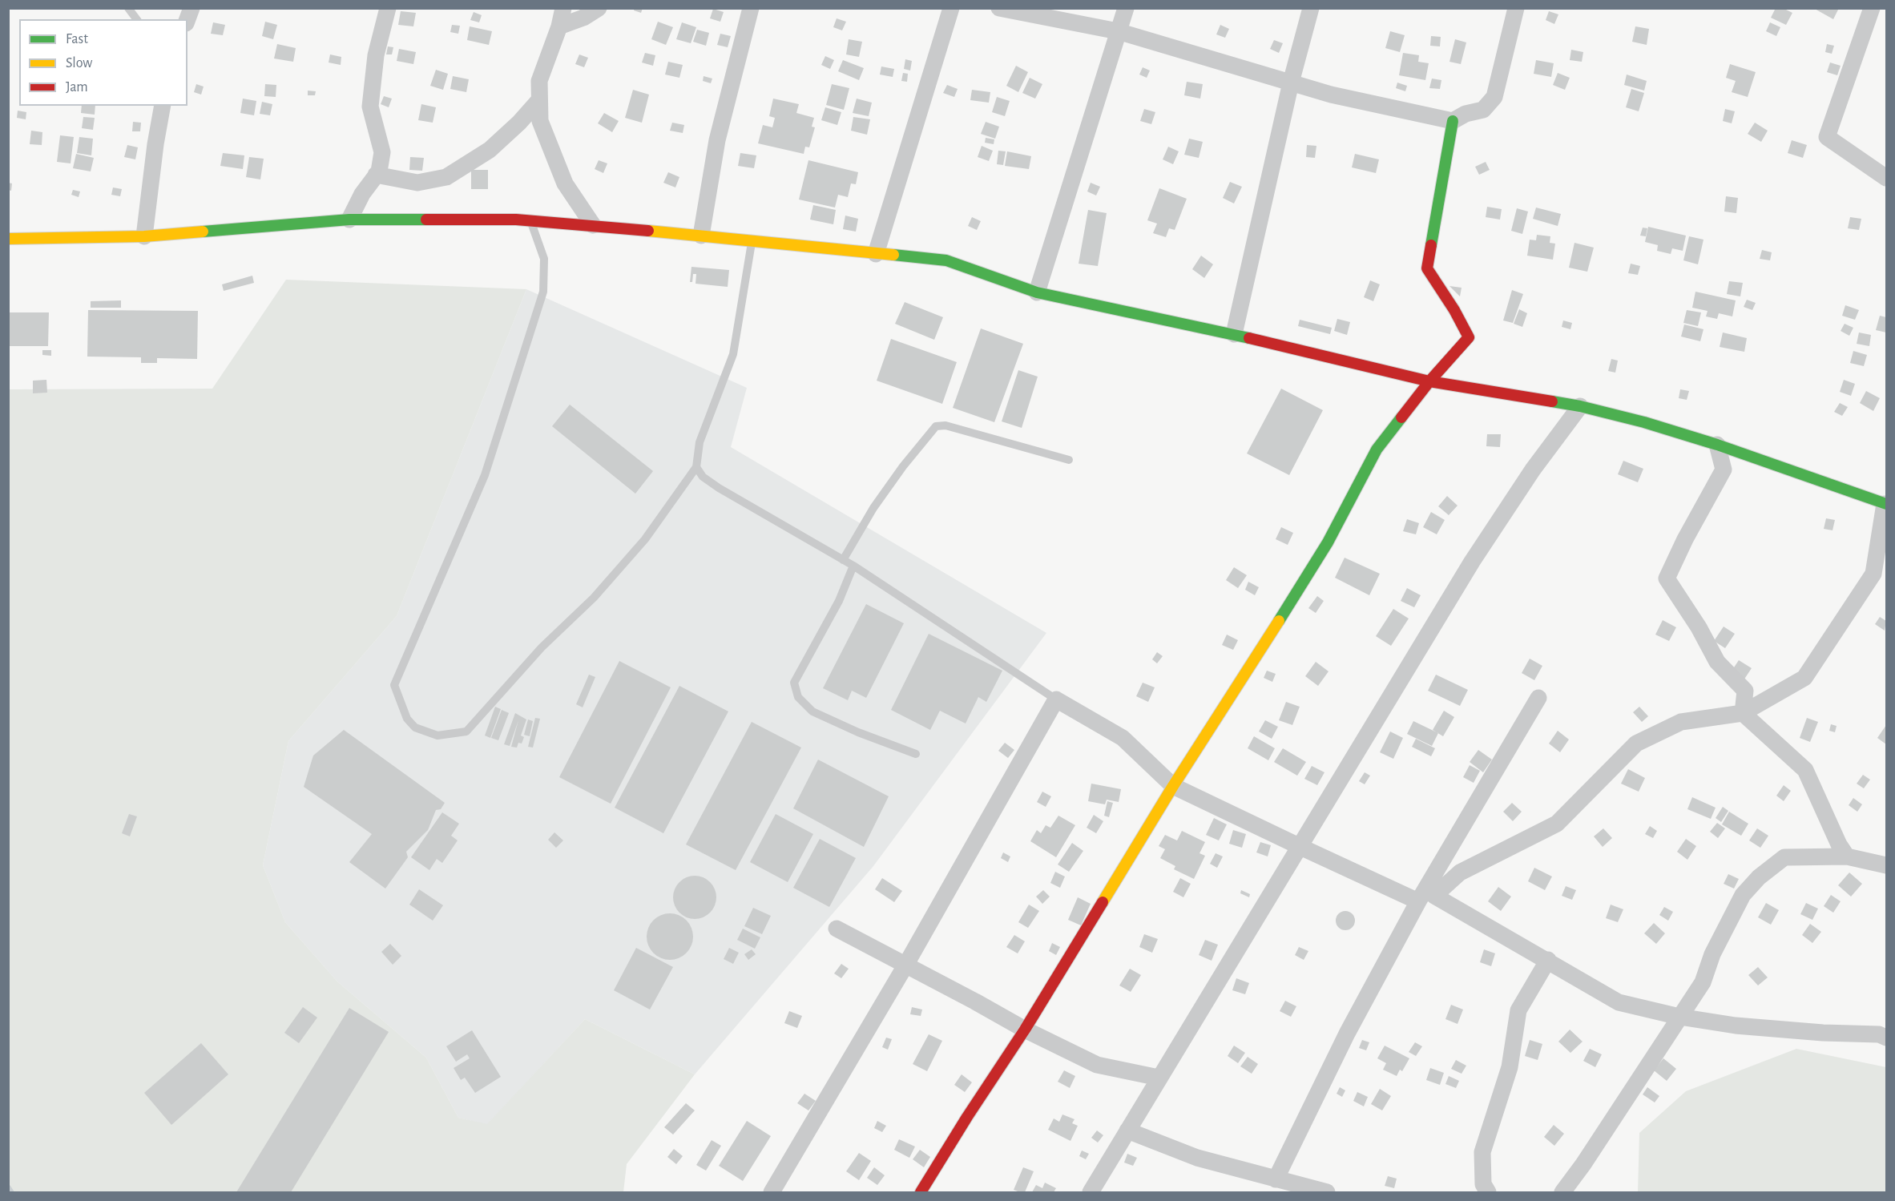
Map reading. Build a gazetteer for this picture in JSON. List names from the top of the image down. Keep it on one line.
{"legend":["Fast","Slow","Jam"]}
